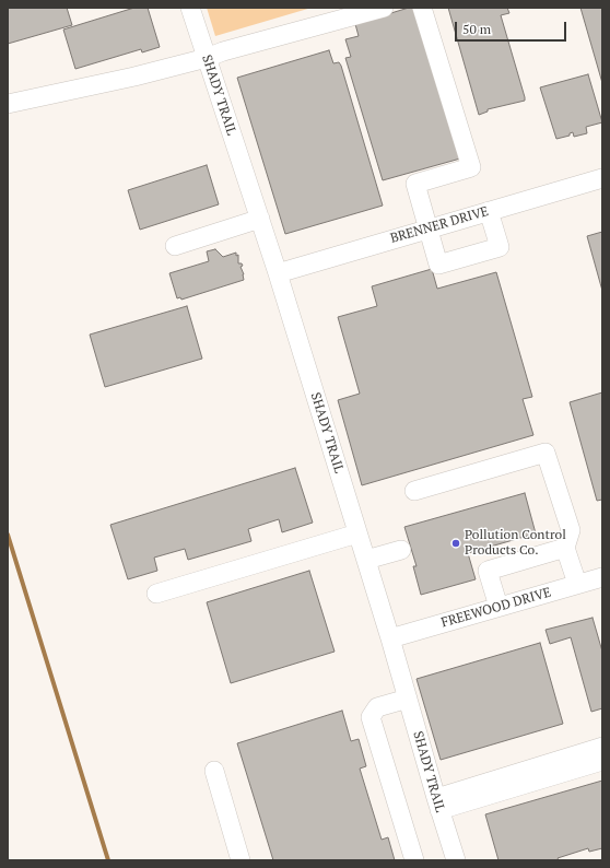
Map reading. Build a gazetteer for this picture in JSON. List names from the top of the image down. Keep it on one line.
{"streets":{"street":["SHADY TRAIL","BRENNER DRIVE","FREEWOOD DRIVE"]},"crossings":[["SHADY TRAIL","BRENNER DRIVE"],["SHADY TRAIL","FREEWOOD DRIVE"]],"places":["Pollution Control Products Co."],"scale_bar":"50 m"}
